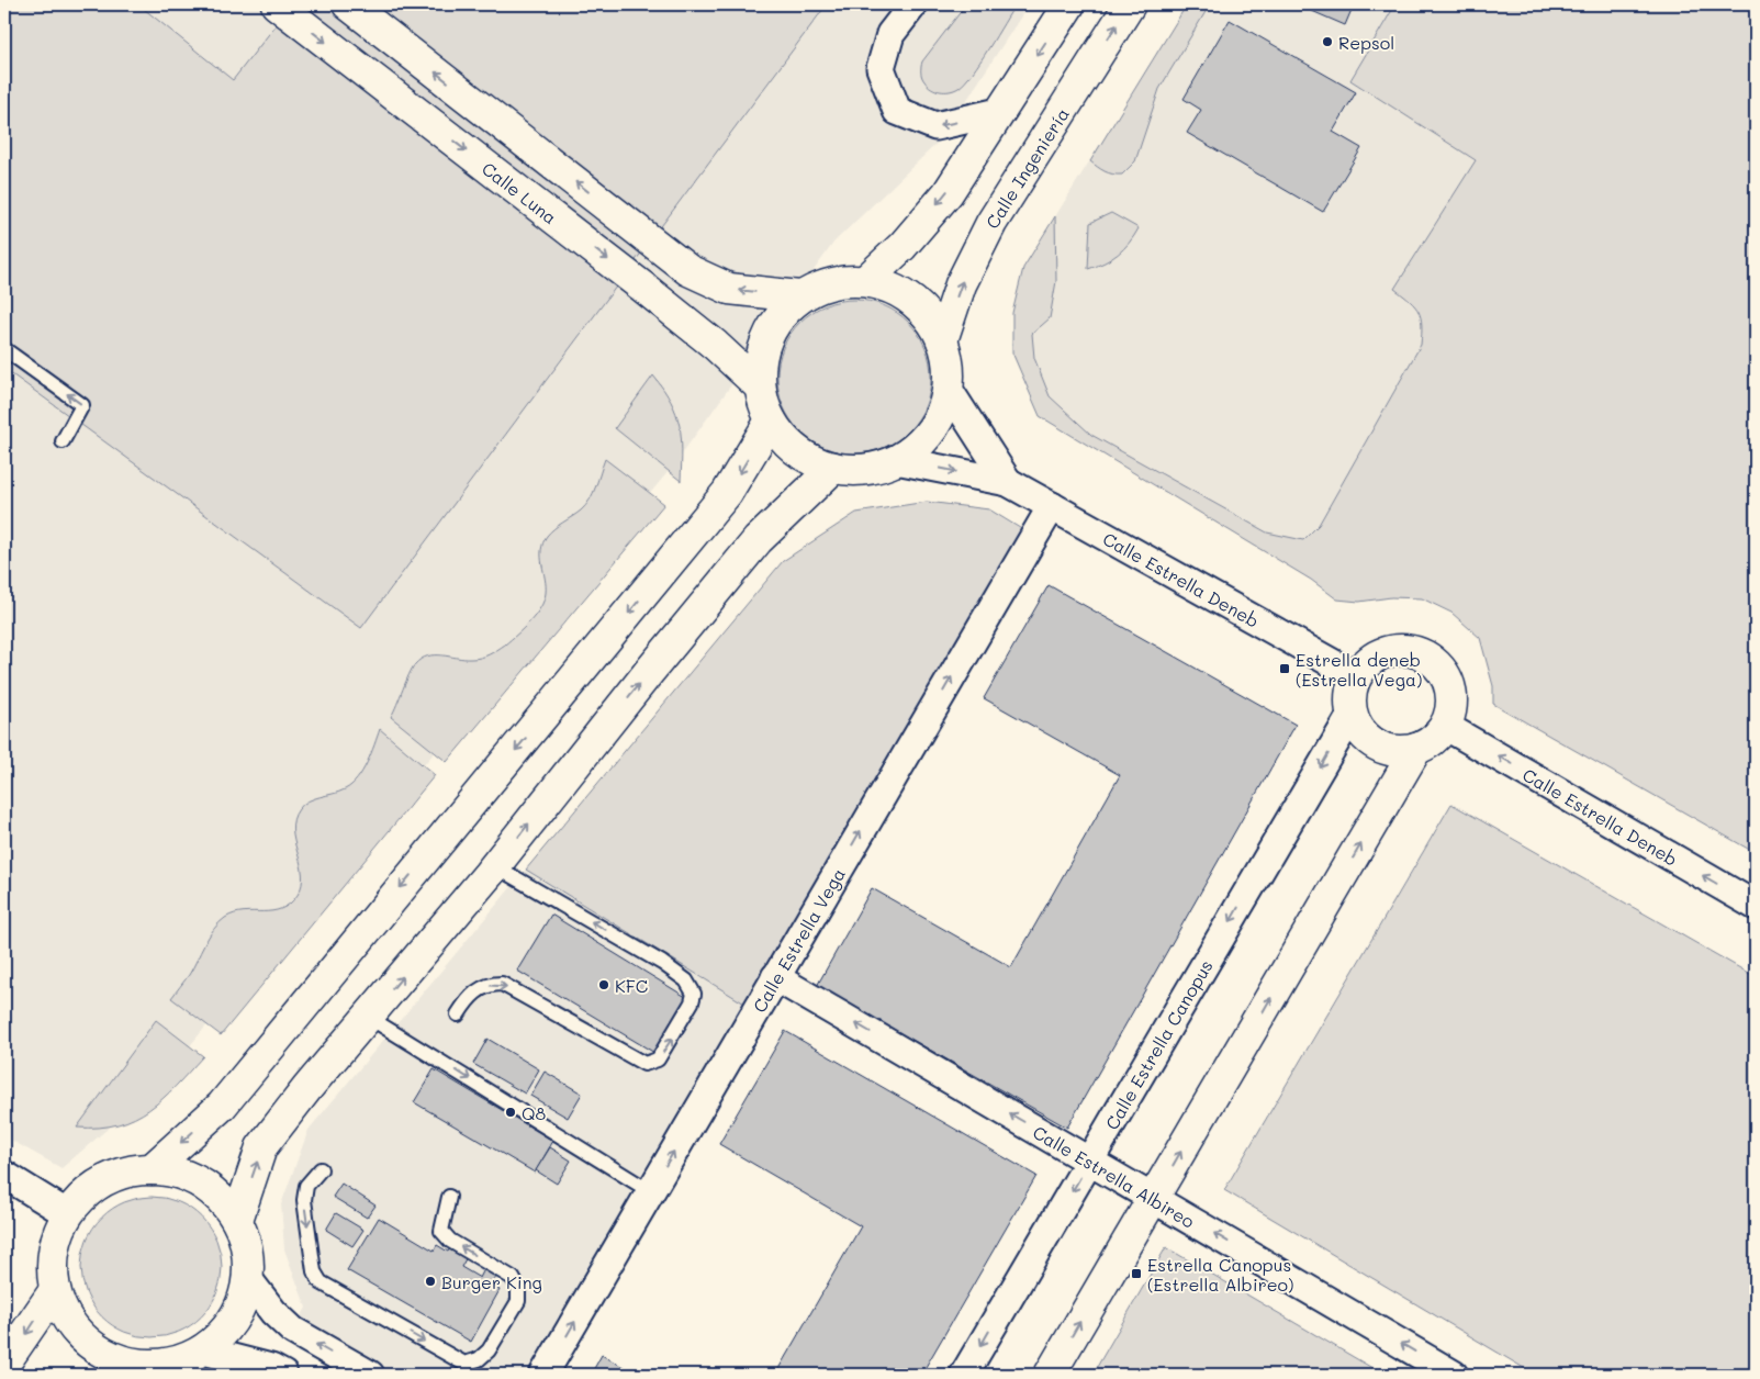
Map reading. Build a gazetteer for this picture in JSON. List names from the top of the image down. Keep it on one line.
{"streets":{"street":["Calle Ingeniería","Calle Luna","Calle Estrella Deneb","Calle Estrella Vega","Calle Estrella Canopus","Calle Estrella Albireo"]},"crossings":[["Calle Ingeniería","Calle Luna"],["Calle Estrella Deneb","Calle Estrella Vega"],["Calle Estrella Deneb","Calle Estrella Canopus"],["Calle Estrella Vega","Calle Estrella Albireo"],["Calle Estrella Canopus","Calle Estrella Albireo"]],"one_way":["Calle Estrella Deneb","Calle Estrella Vega","Calle Estrella Albireo"],"places":{"other":["Repsol","KFC","Q8","Burger King"],"transit":["Estrella deneb (Estrella Vega)","Estrella Canopus (Estrella Albireo)"]}}
